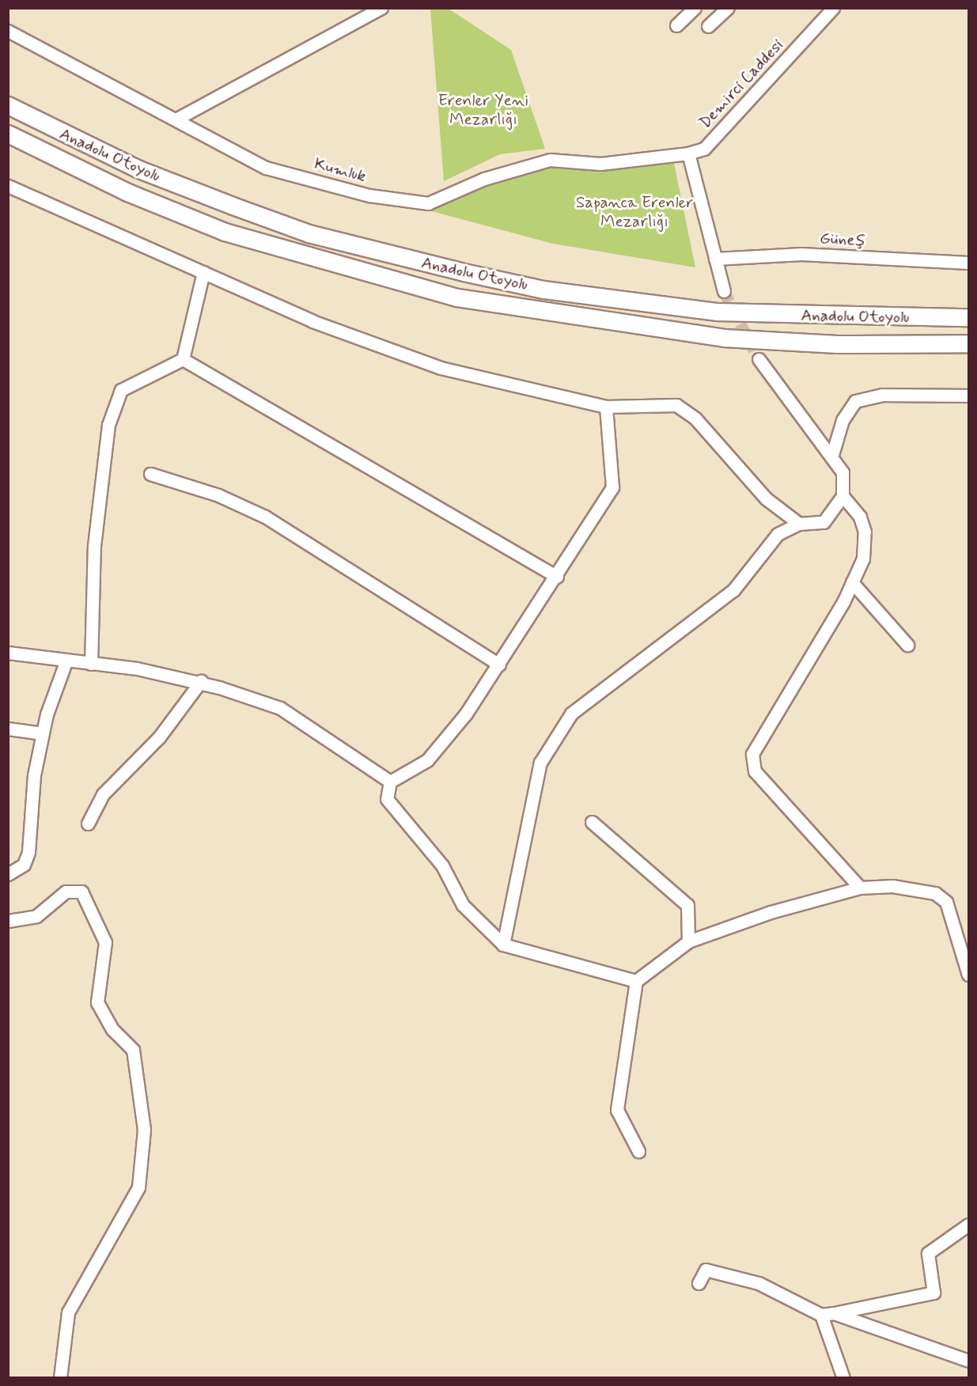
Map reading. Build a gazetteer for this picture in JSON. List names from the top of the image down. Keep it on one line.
{"streets":{"highway":["Anadolu Otoyolu"],"street":["Demirci Caddesi","Kumluk","Güneş"]},"crossings":[["Demirci Caddesi","Kumluk"]],"parks":["Erenler Yeni Mezarlığı","Sapanca Erenler Mezarlığı"]}
